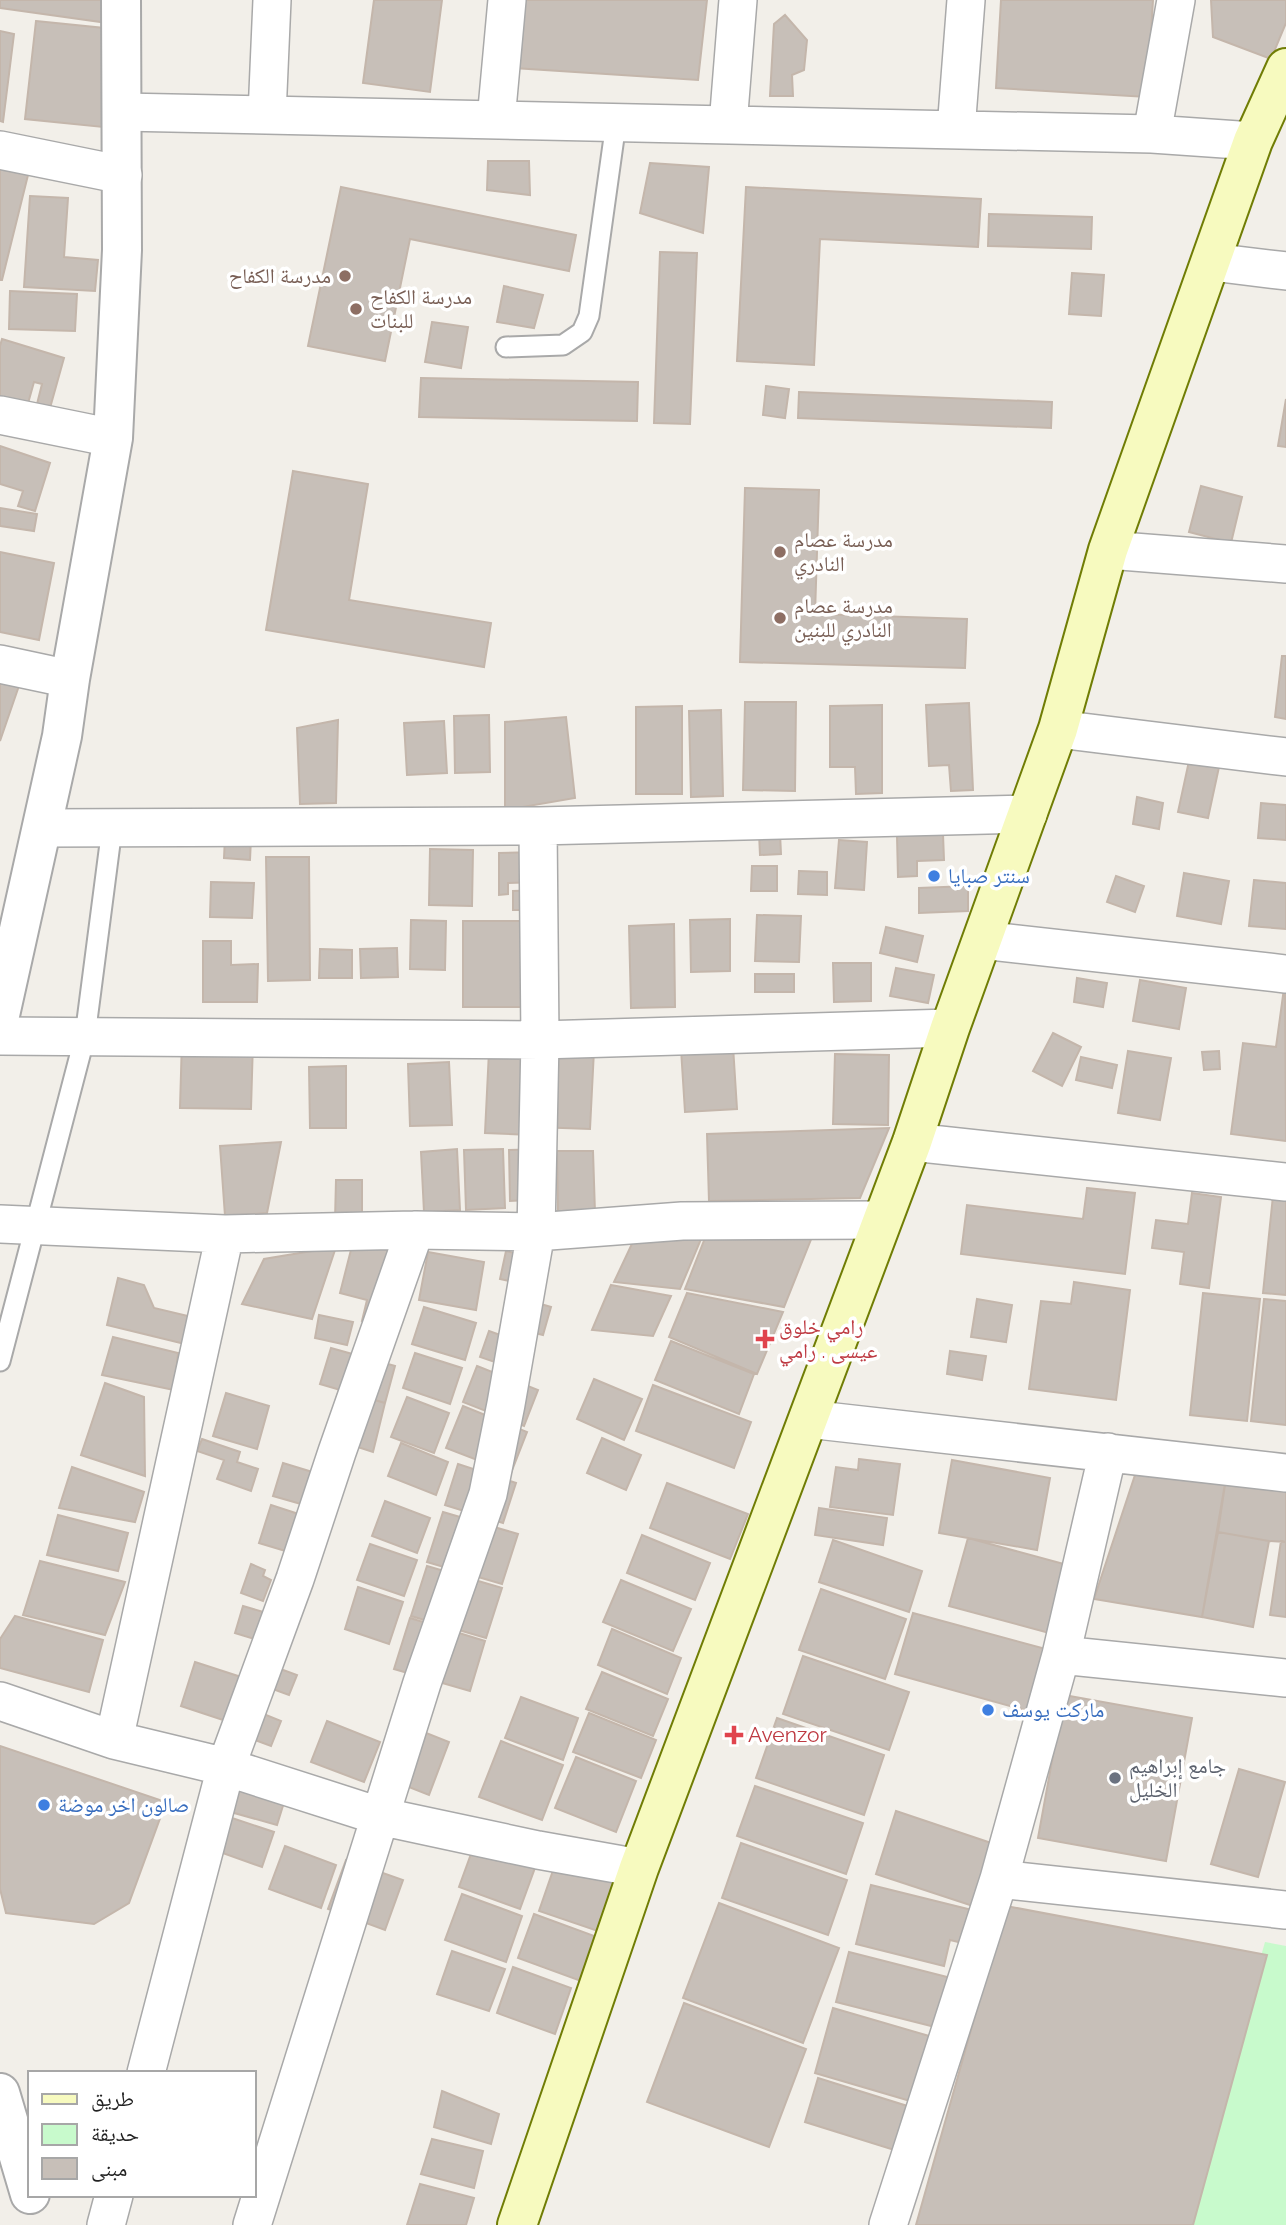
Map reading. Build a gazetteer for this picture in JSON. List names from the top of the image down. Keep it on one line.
{"places":{"other":["مدرسة الكفاح","مدرسة الكفاح للبنات","مدرسة عصام النادري","مدرسة عصام النادري للبنين","سنتر صبايا","ماركت يوسف","جامع إبراهيم الخليل","صالون اخر موضة"],"health":["رامي خلوق عيسى . رامي","Avenzor"]},"legend":["طريق","حديقة","مبنى"]}
